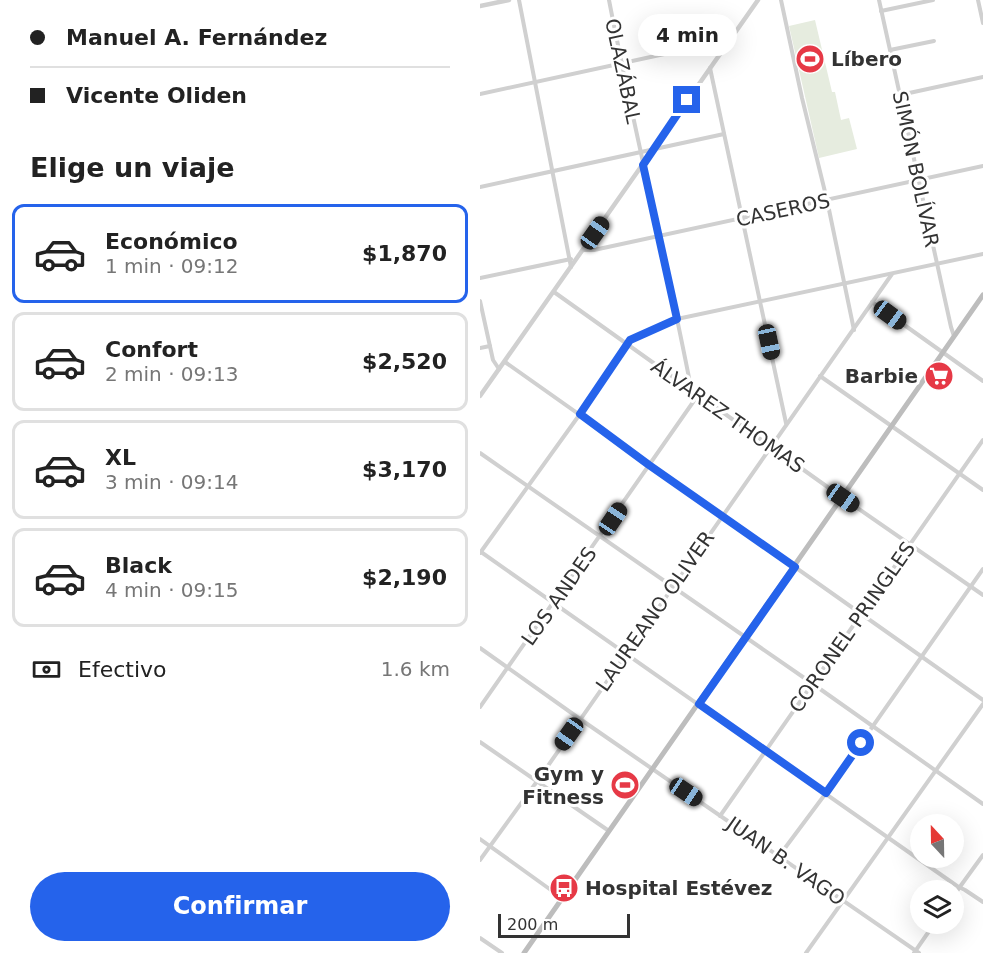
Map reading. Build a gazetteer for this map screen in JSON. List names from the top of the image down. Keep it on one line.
{"streets":{"street":["OLAZÁBAL","SIMÓN BOLÍVAR","CASEROS","ÁLVAREZ THOMAS","LOS ANDES","LAUREANO OLIVER","CORONEL PRINGLES","JUAN B. VAGO"]},"crossings":[["OLAZÁBAL","CASEROS"],["OLAZÁBAL","ÁLVAREZ THOMAS"],["SIMÓN BOLÍVAR","CASEROS"],["ÁLVAREZ THOMAS","LOS ANDES"],["ÁLVAREZ THOMAS","LAUREANO OLIVER"],["ÁLVAREZ THOMAS","CORONEL PRINGLES"],["LOS ANDES","JUAN B. VAGO"],["LAUREANO OLIVER","JUAN B. VAGO"],["CORONEL PRINGLES","JUAN B. VAGO"]],"places":{"sports":["Líbero","Gym y Fitness"],"supermarket":["Barbie"],"bus stop":["Hospital Estévez"]},"scale_bar":"200 m","north":"top","page":{"banner":["Manuel A. Fernández","Vicente Oliden"],"bubble":"4 min","heading":"Elige un viaje","list":[{"name":"Económico","note":"1 min · 09:12","value":"$1,870"},{"name":"Confort","note":"2 min · 09:13","value":"$2,520"},{"name":"XL","note":"3 min · 09:14","value":"$3,170"},{"name":"Black","note":"4 min · 09:15","value":"$2,190"}],"pay":["Efectivo","1.6 km"],"buttons":"Confirmar","scale":"200 m"}}
